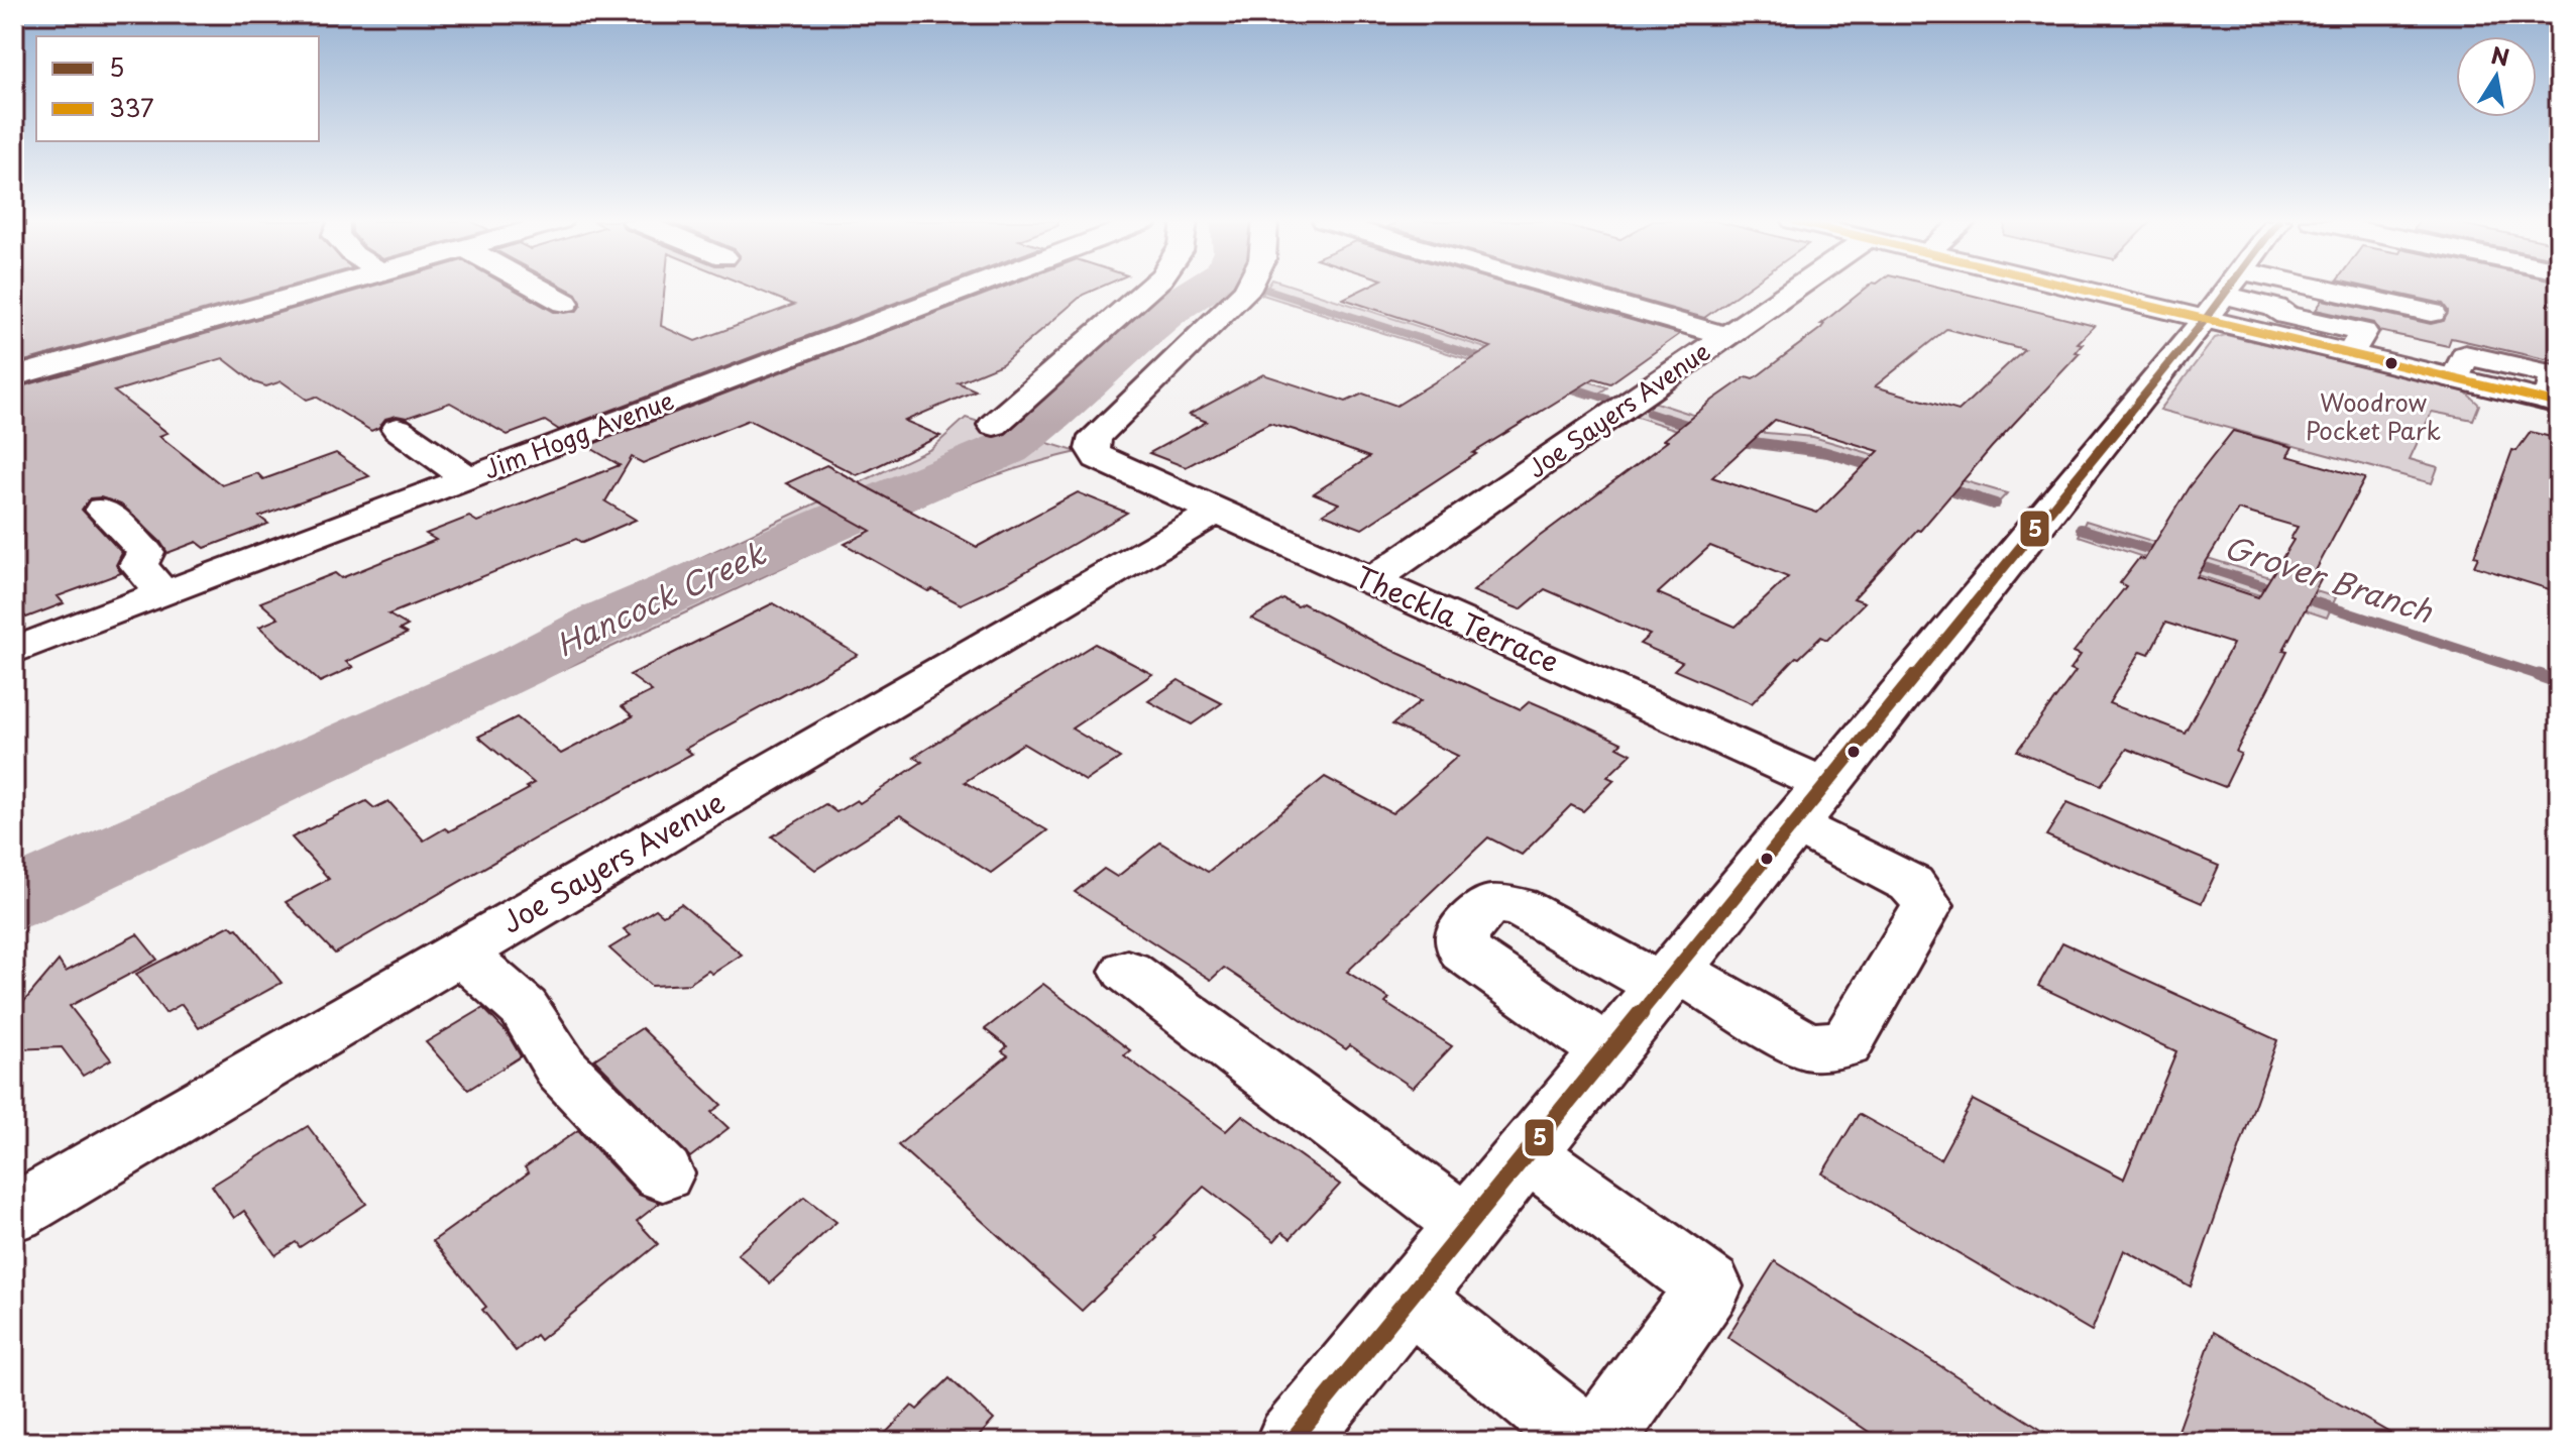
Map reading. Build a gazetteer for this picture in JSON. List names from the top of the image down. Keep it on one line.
{"streets":{"street":["Joe Sayers Avenue","Jim Hogg Avenue","Theckla Terrace"]},"crossings":[["Joe Sayers Avenue","Theckla Terrace"]],"water":["Grover Branch","Hancock Creek"],"parks":["Woodrow Pocket Park"],"lines":["transit line 5","transit line 337"],"legend":["5","337"],"north":"top"}
